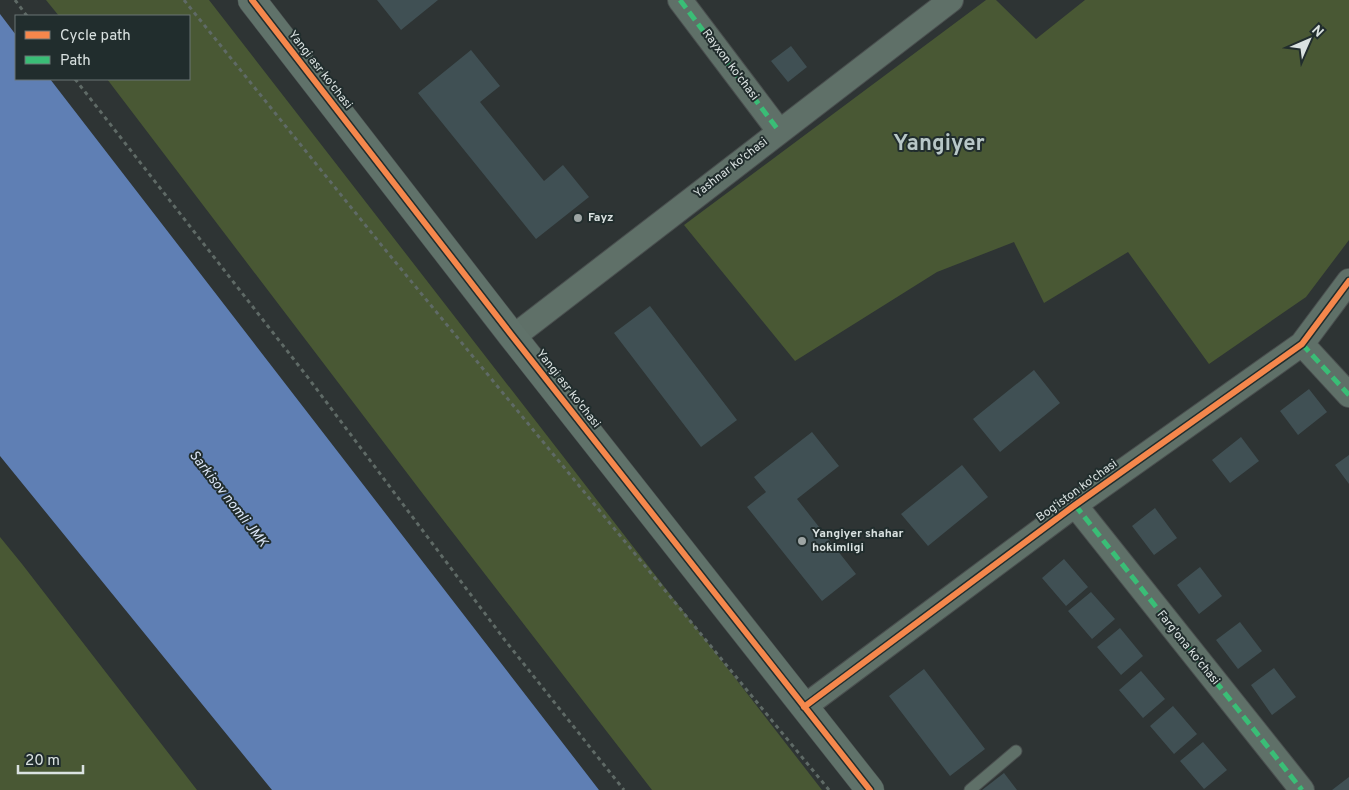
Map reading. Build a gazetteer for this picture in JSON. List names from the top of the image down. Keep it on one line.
{"streets":{"street":["Rayxon ko'chasi","Yangi asr ko'chasi","Yashnar ko'chasi","Bog‘iston ko'chasi","Farg'ona ko'chasi"]},"crossings":[["Rayxon ko'chasi","Yashnar ko'chasi"],["Yangi asr ko'chasi","Yashnar ko'chasi"],["Yangi asr ko'chasi","Bog‘iston ko'chasi"],["Bog‘iston ko'chasi","Farg'ona ko'chasi"]],"districts":["Yangiyer"],"water":["Sarkisov nomli JMK"],"places":["Fayz","Yangiyer shahar hokimligi"],"legend":["Cycle path","Path"],"scale_bar":"20 m","north":"top right"}
